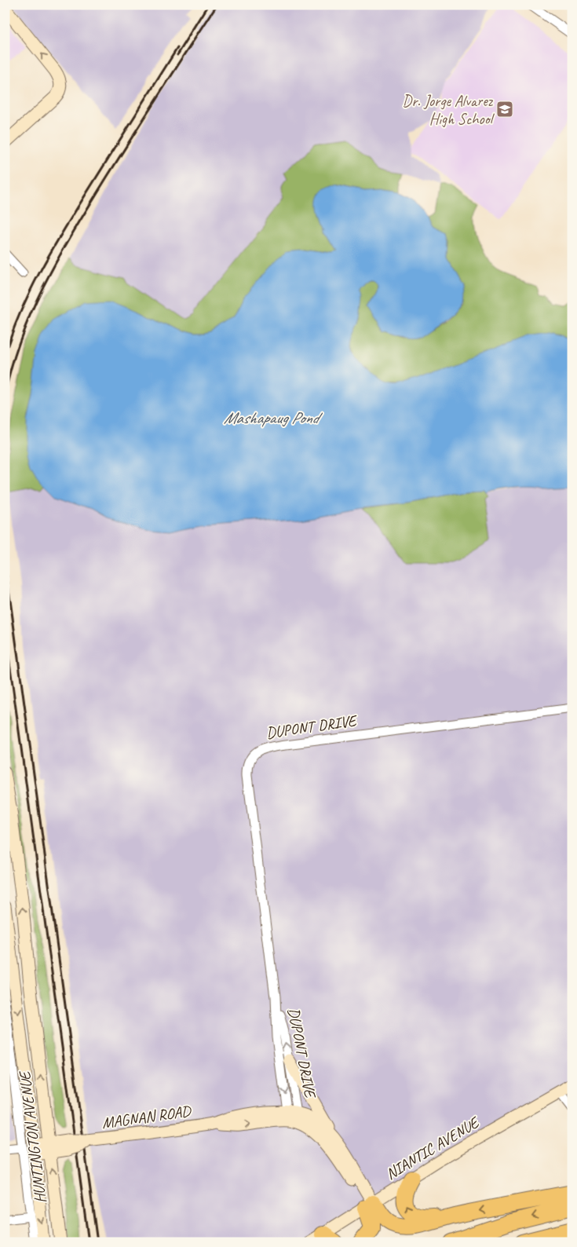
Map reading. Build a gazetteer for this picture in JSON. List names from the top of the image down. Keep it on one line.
{"streets":{"street":["DUPONT DRIVE","MAGNAN ROAD","HUNTINGTON AVENUE","NIANTIC AVENUE"]},"crossings":[["DUPONT DRIVE","MAGNAN ROAD"],["MAGNAN ROAD","HUNTINGTON AVENUE"]],"water":["Mashapaug Pond"],"places":{"school or university":["Dr. Jorge Alvarez High School"]}}
